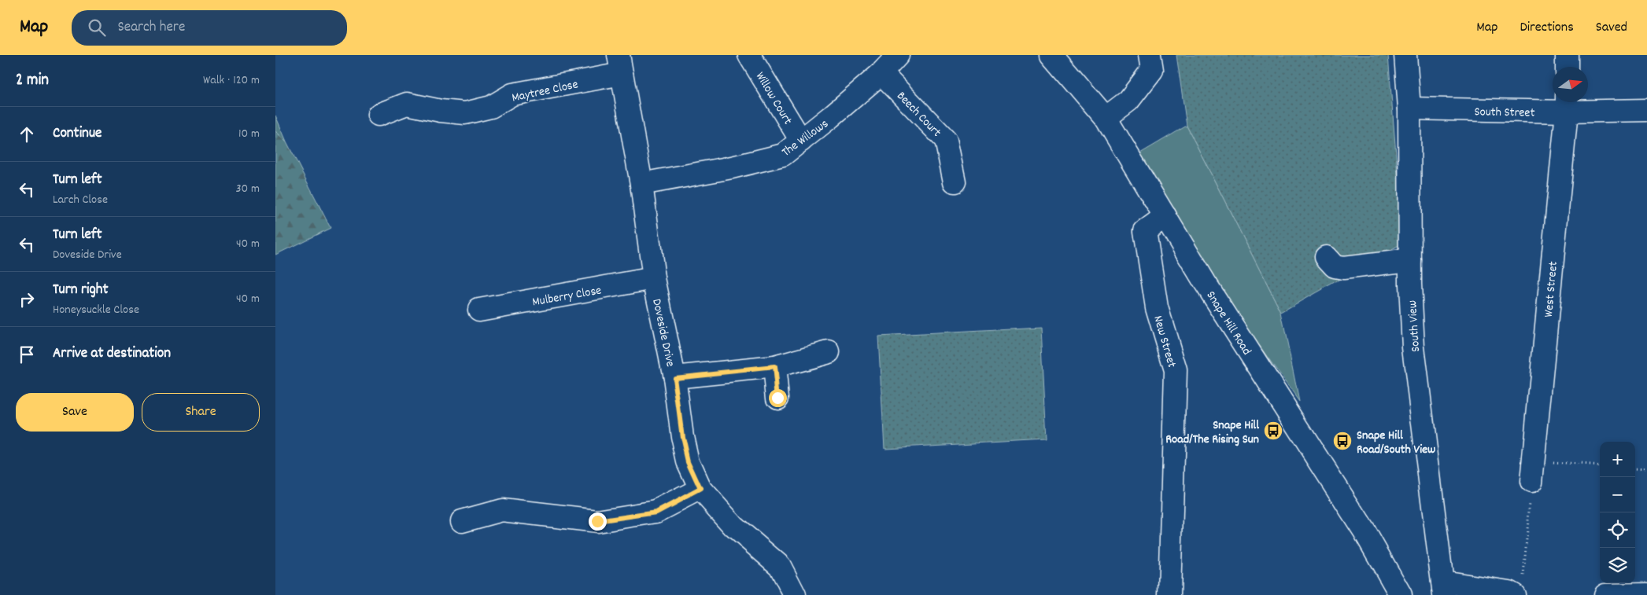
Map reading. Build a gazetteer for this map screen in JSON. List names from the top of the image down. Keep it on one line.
{"streets":{"street":["Maytree Close","Willow Court","South Street","Beech Court","The Willows","West Street","Mulberry Close","Snape Hill Road","South View","Doveside Drive","New Street"]},"crossings":[["Maytree Close","Doveside Drive"],["Willow Court","The Willows"],["South Street","West Street"],["South Street","South View"],["Beech Court","The Willows"],["The Willows","Doveside Drive"],["Mulberry Close","Doveside Drive"],["Snape Hill Road","New Street"]],"places":{"bus stop":["Snape Hill Road/The Rising Sun","Snape Hill Road/South View"]},"north":"right","page":{"header":"Map","search":"Search here","nav":["Map","Directions","Saved"],"heading":["2 min","Walk · 120 m"],"list":[["Continue","10 m"],["Turn left","Larch Close","30 m"],["Turn left","Doveside Drive","40 m"],["Turn right","Honeysuckle Close","40 m"],"Arrive at destination"],"buttons":["Save","Share"],"map_buttons":["+","−"]}}
